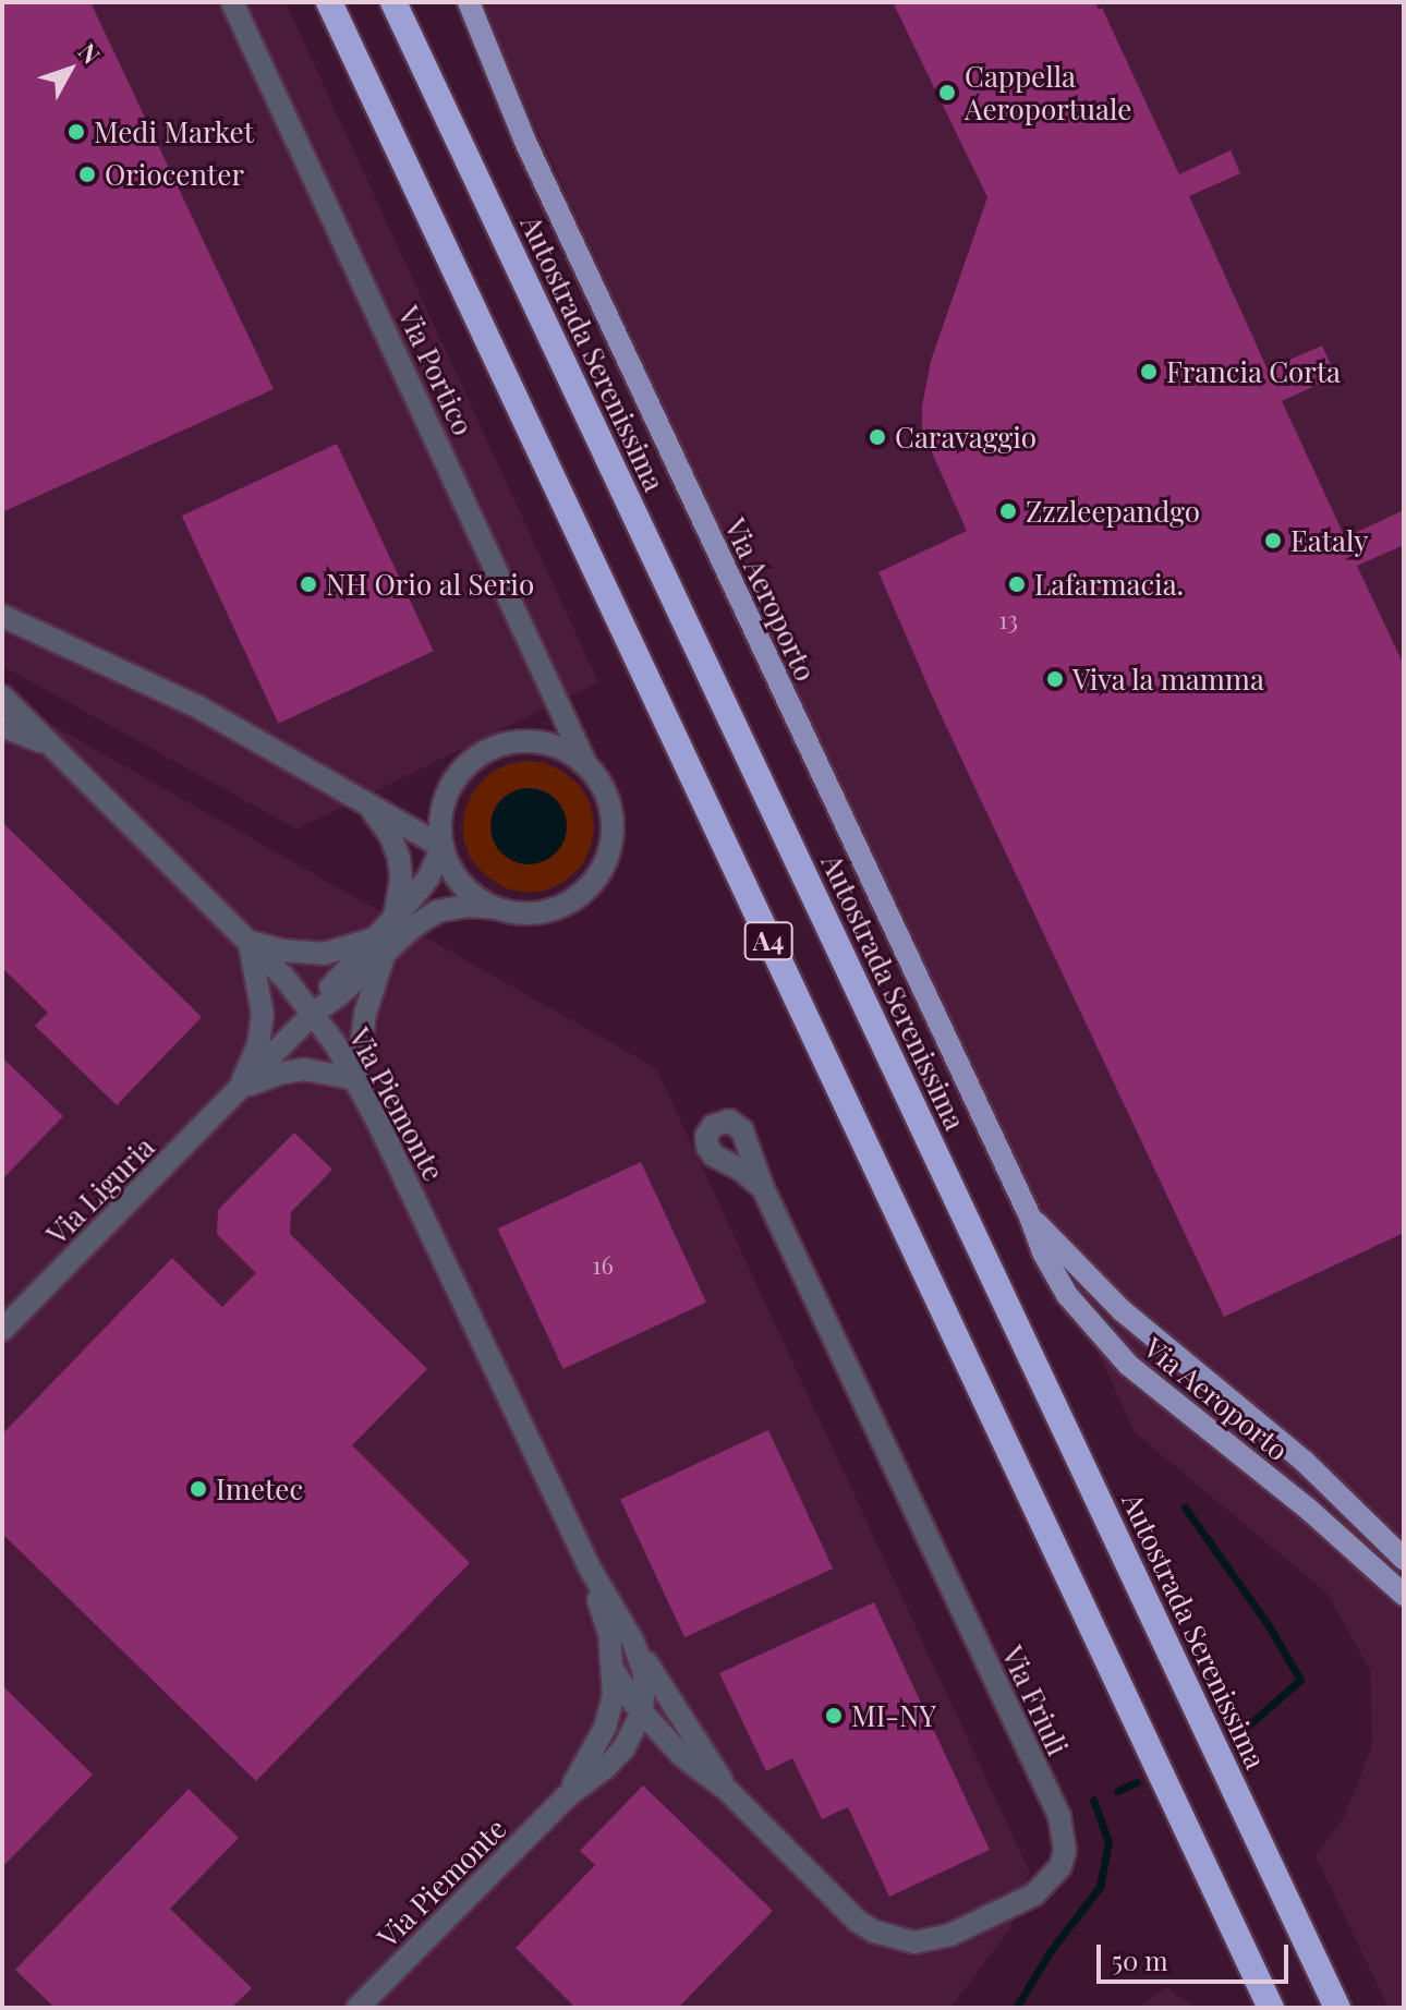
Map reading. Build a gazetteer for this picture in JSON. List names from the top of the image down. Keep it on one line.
{"streets":{"highway":["Autostrada Serenissima","A4"],"main road":["Via Aeroporto"],"street":["Via Portico","Via Piemonte","Via Liguria","Via Friuli"]},"crossings":[["Via Portico","Via Liguria"],["Via Piemonte","Via Liguria"],["Via Piemonte","Via Friuli"]],"places":["Cappella Aeroportuale","Medi Market","Oriocenter","Francia Corta","Caravaggio","Zzzleepandgo","Eataly","NH Orio al Serio","Lafarmacia.","Viva la mamma","Imetec","MI-NY"],"house_numbers":["13","16"],"scale_bar":"50 m","north":"top right"}
